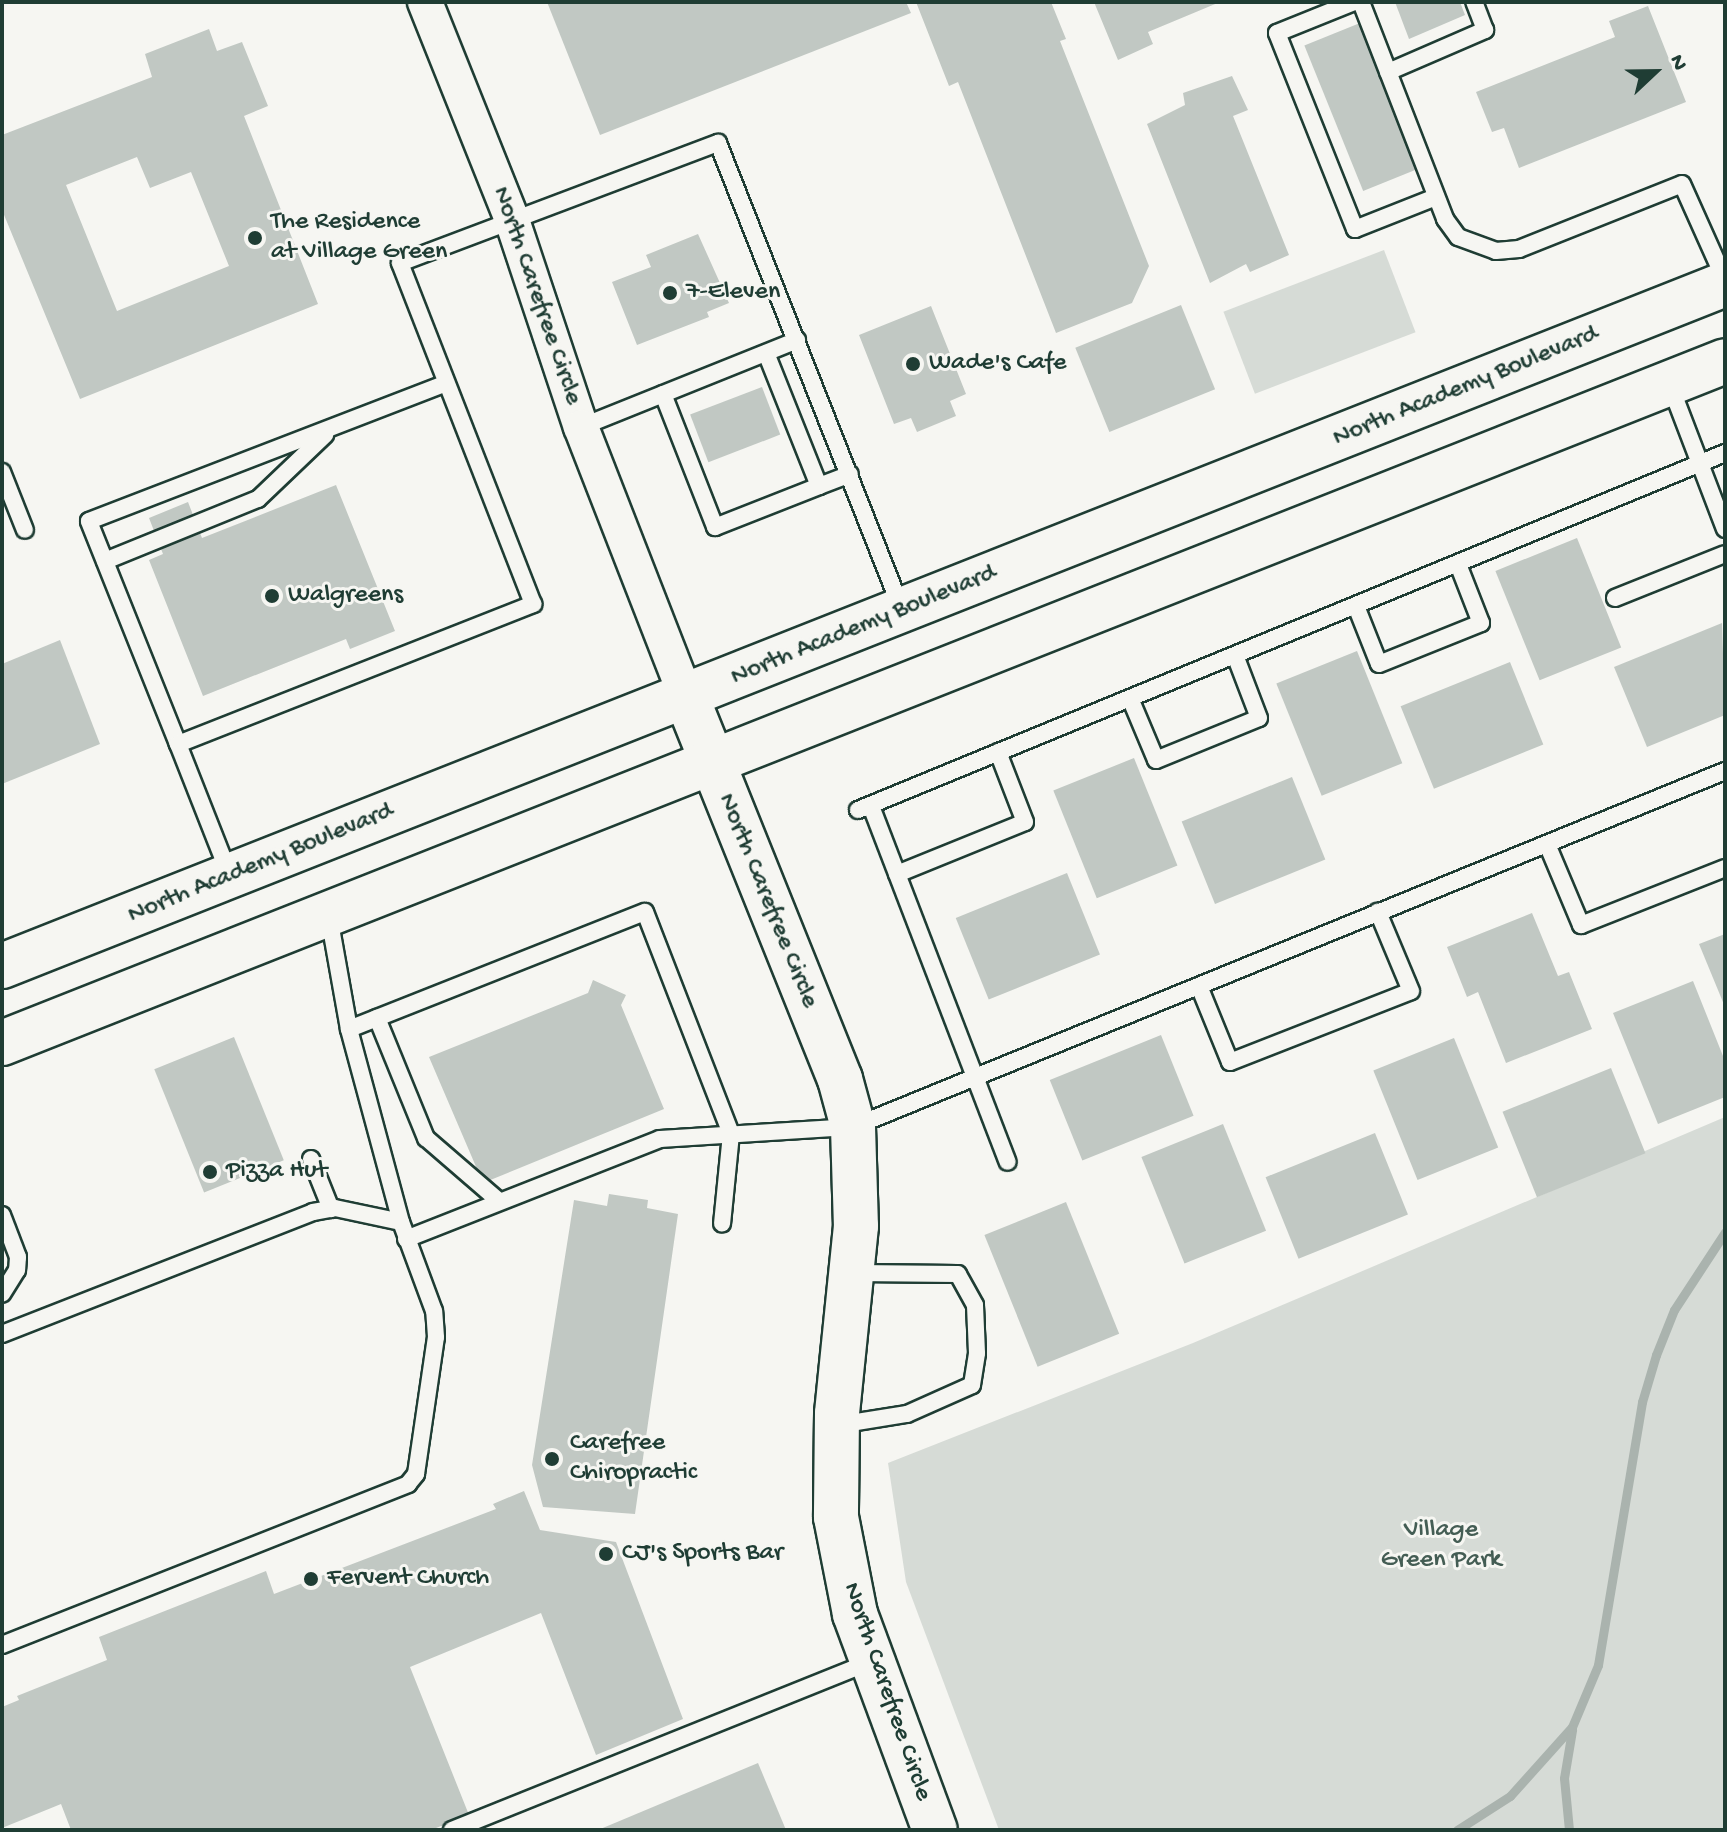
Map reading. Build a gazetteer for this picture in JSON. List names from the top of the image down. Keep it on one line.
{"streets":{"main road":["North Carefree Circle","North Academy Boulevard"]},"crossings":[["North Carefree Circle","North Academy Boulevard"]],"parks":["Village Green Park"],"places":["The Residence at Village Green","7-Eleven","Wade's Cafe","Walgreens","Pizza Hut","Carefree Chiropractic","CJ's Sports Bar","Fervent Church"],"north":"right"}
